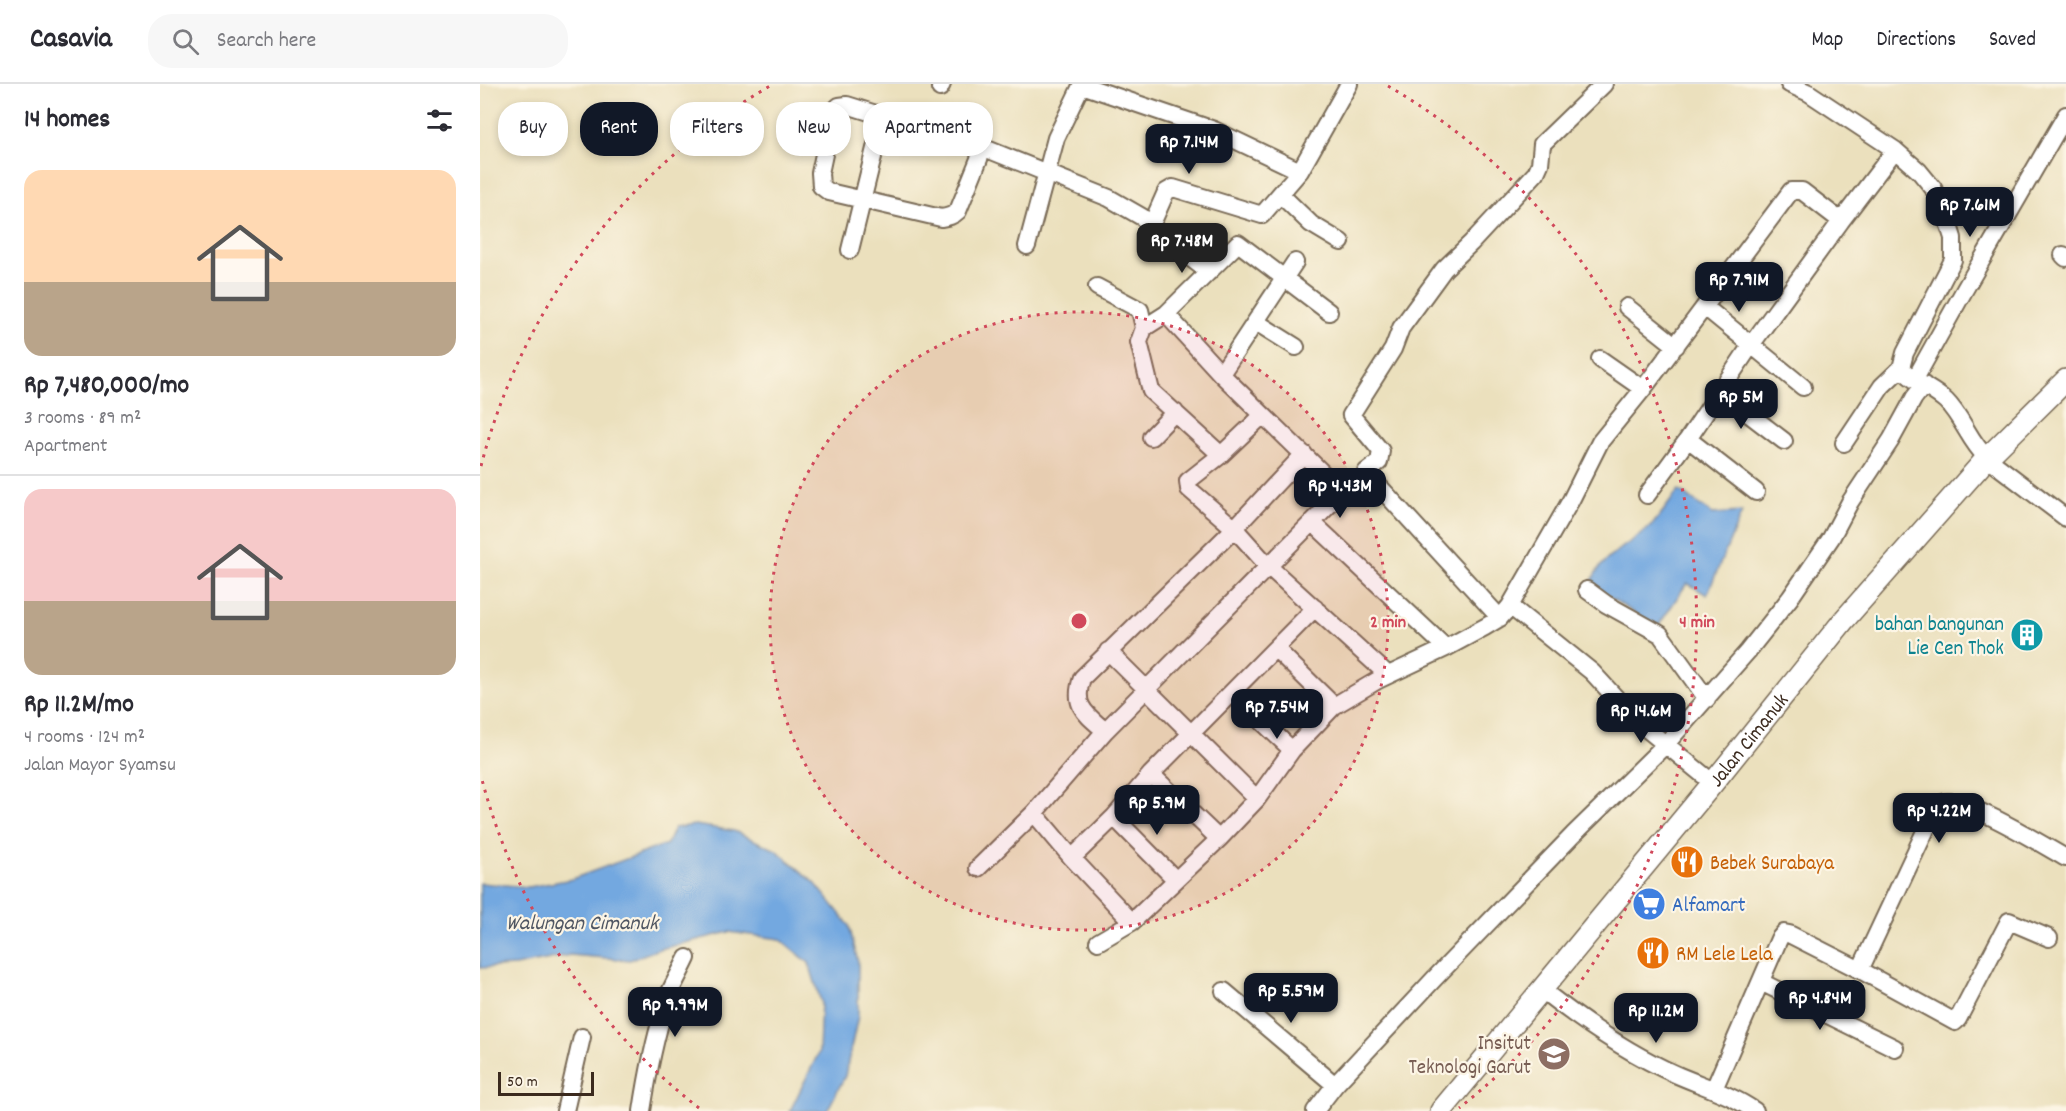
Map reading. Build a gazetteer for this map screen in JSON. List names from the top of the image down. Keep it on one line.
{"streets":{"main road":["Jalan Cimanuk"]},"water":["Walungan Cimanuk"],"places":{"building":["bahan bangunan Lie Cen Thok"],"restaurant":["Bebek Surabaya","RM Lele Lela"],"supermarket":["Alfamart"],"school or university":["Insitut Teknologi Garut"]},"scale_bar":"50 m","page":{"header":"Casavia","search":"Search here","nav":["Map","Directions","Saved"],"heading":"14 homes","chip":["Buy","Rent","Filters","New","Apartment"],"price":["Rp 7.14M","Rp 7.61M","Rp 7.48M","Rp 7.91M","Rp 5M","Rp 4.43M","Rp 7.54M","Rp 14.6M","Rp 5.9M","Rp 4.22M","Rp 5.59M","Rp 4.84M","Rp 9.99M","Rp 11.2M"],"list":[{"name":"Rp 7,480,000/mo","note":"3 rooms · 89 m² · Apartment"},{"name":"Rp 11.2M/mo","note":"4 rooms · 124 m² · Jalan Mayor Syamsu"}],"scale":"50 m"},"rings":["2 min","4 min"]}
